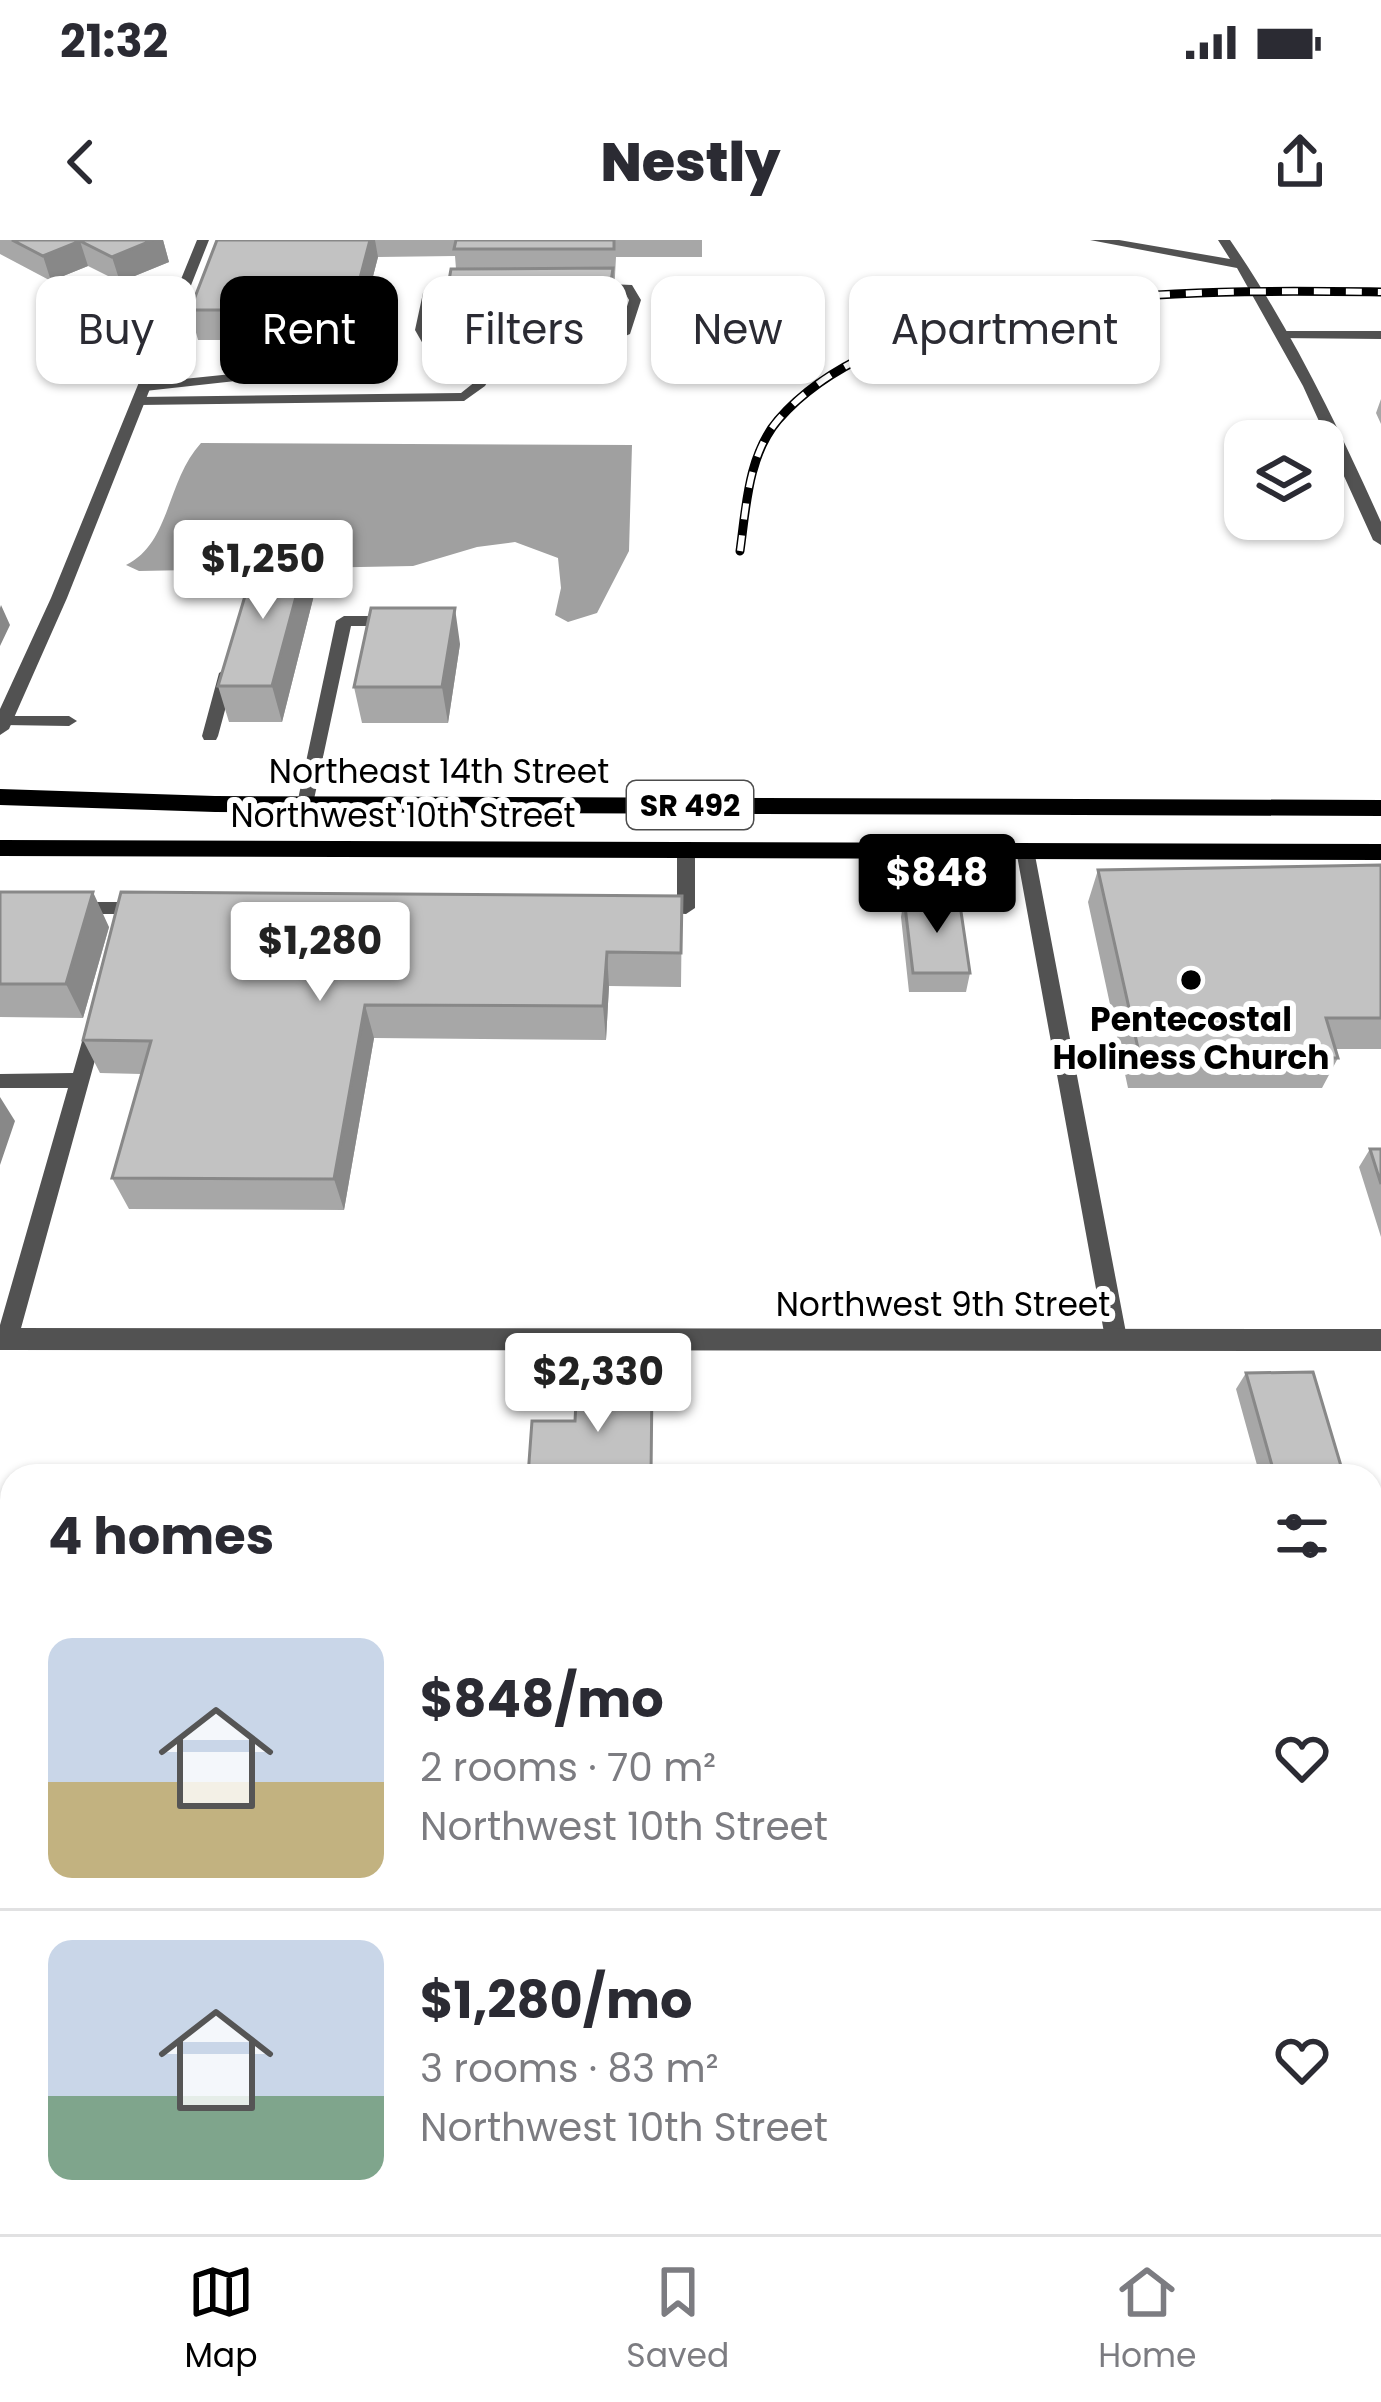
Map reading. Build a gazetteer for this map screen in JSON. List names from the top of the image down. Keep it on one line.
{"streets":{"main road":["Northeast 14th Street","SR 492","Northwest 10th Street"],"street":["Northwest 9th Street"]},"places":["Pentecostal Holiness Church"],"page":{"status":"21:32","header":"Nestly","chip":["Buy","Rent","Filters","New","Apartment"],"price":["$1,250","$848","$1,280","$2,330"],"heading":"4 homes","list":[{"name":"$848/mo","note":"2 rooms · 70 m² · Northwest 10th Street"},{"name":"$1,280/mo","note":"3 rooms · 83 m² · Northwest 10th Street"}],"tabs":["Map","Saved","Home"]}}
